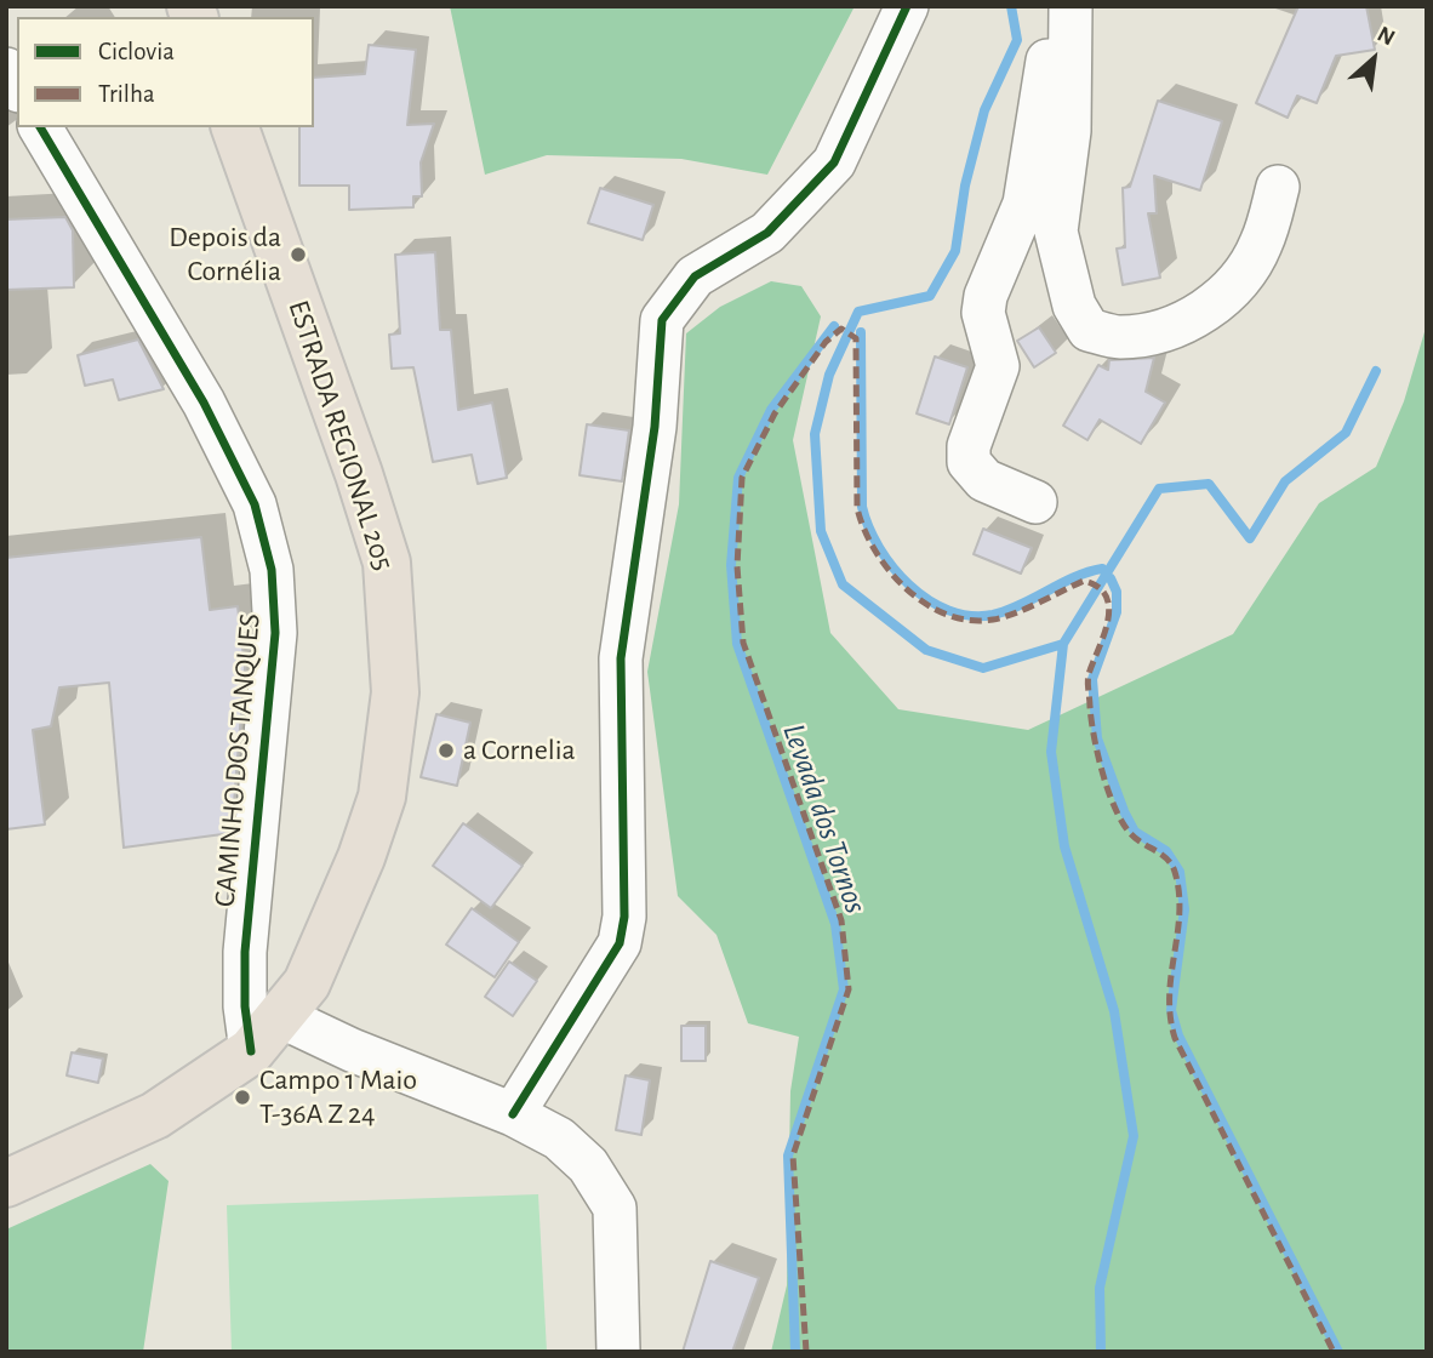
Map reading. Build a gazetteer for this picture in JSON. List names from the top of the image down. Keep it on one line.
{"streets":{"main road":["ESTRADA REGIONAL 205"],"street":["CAMINHO DOS TANQUES"]},"crossings":[["ESTRADA REGIONAL 205","CAMINHO DOS TANQUES"]],"water":["Levada dos Tornos"],"places":["Depois da Cornélia","a Cornelia","Campo 1 Maio T-36A Z 24"],"legend":["Ciclovia","Trilha"],"north":"top right"}
